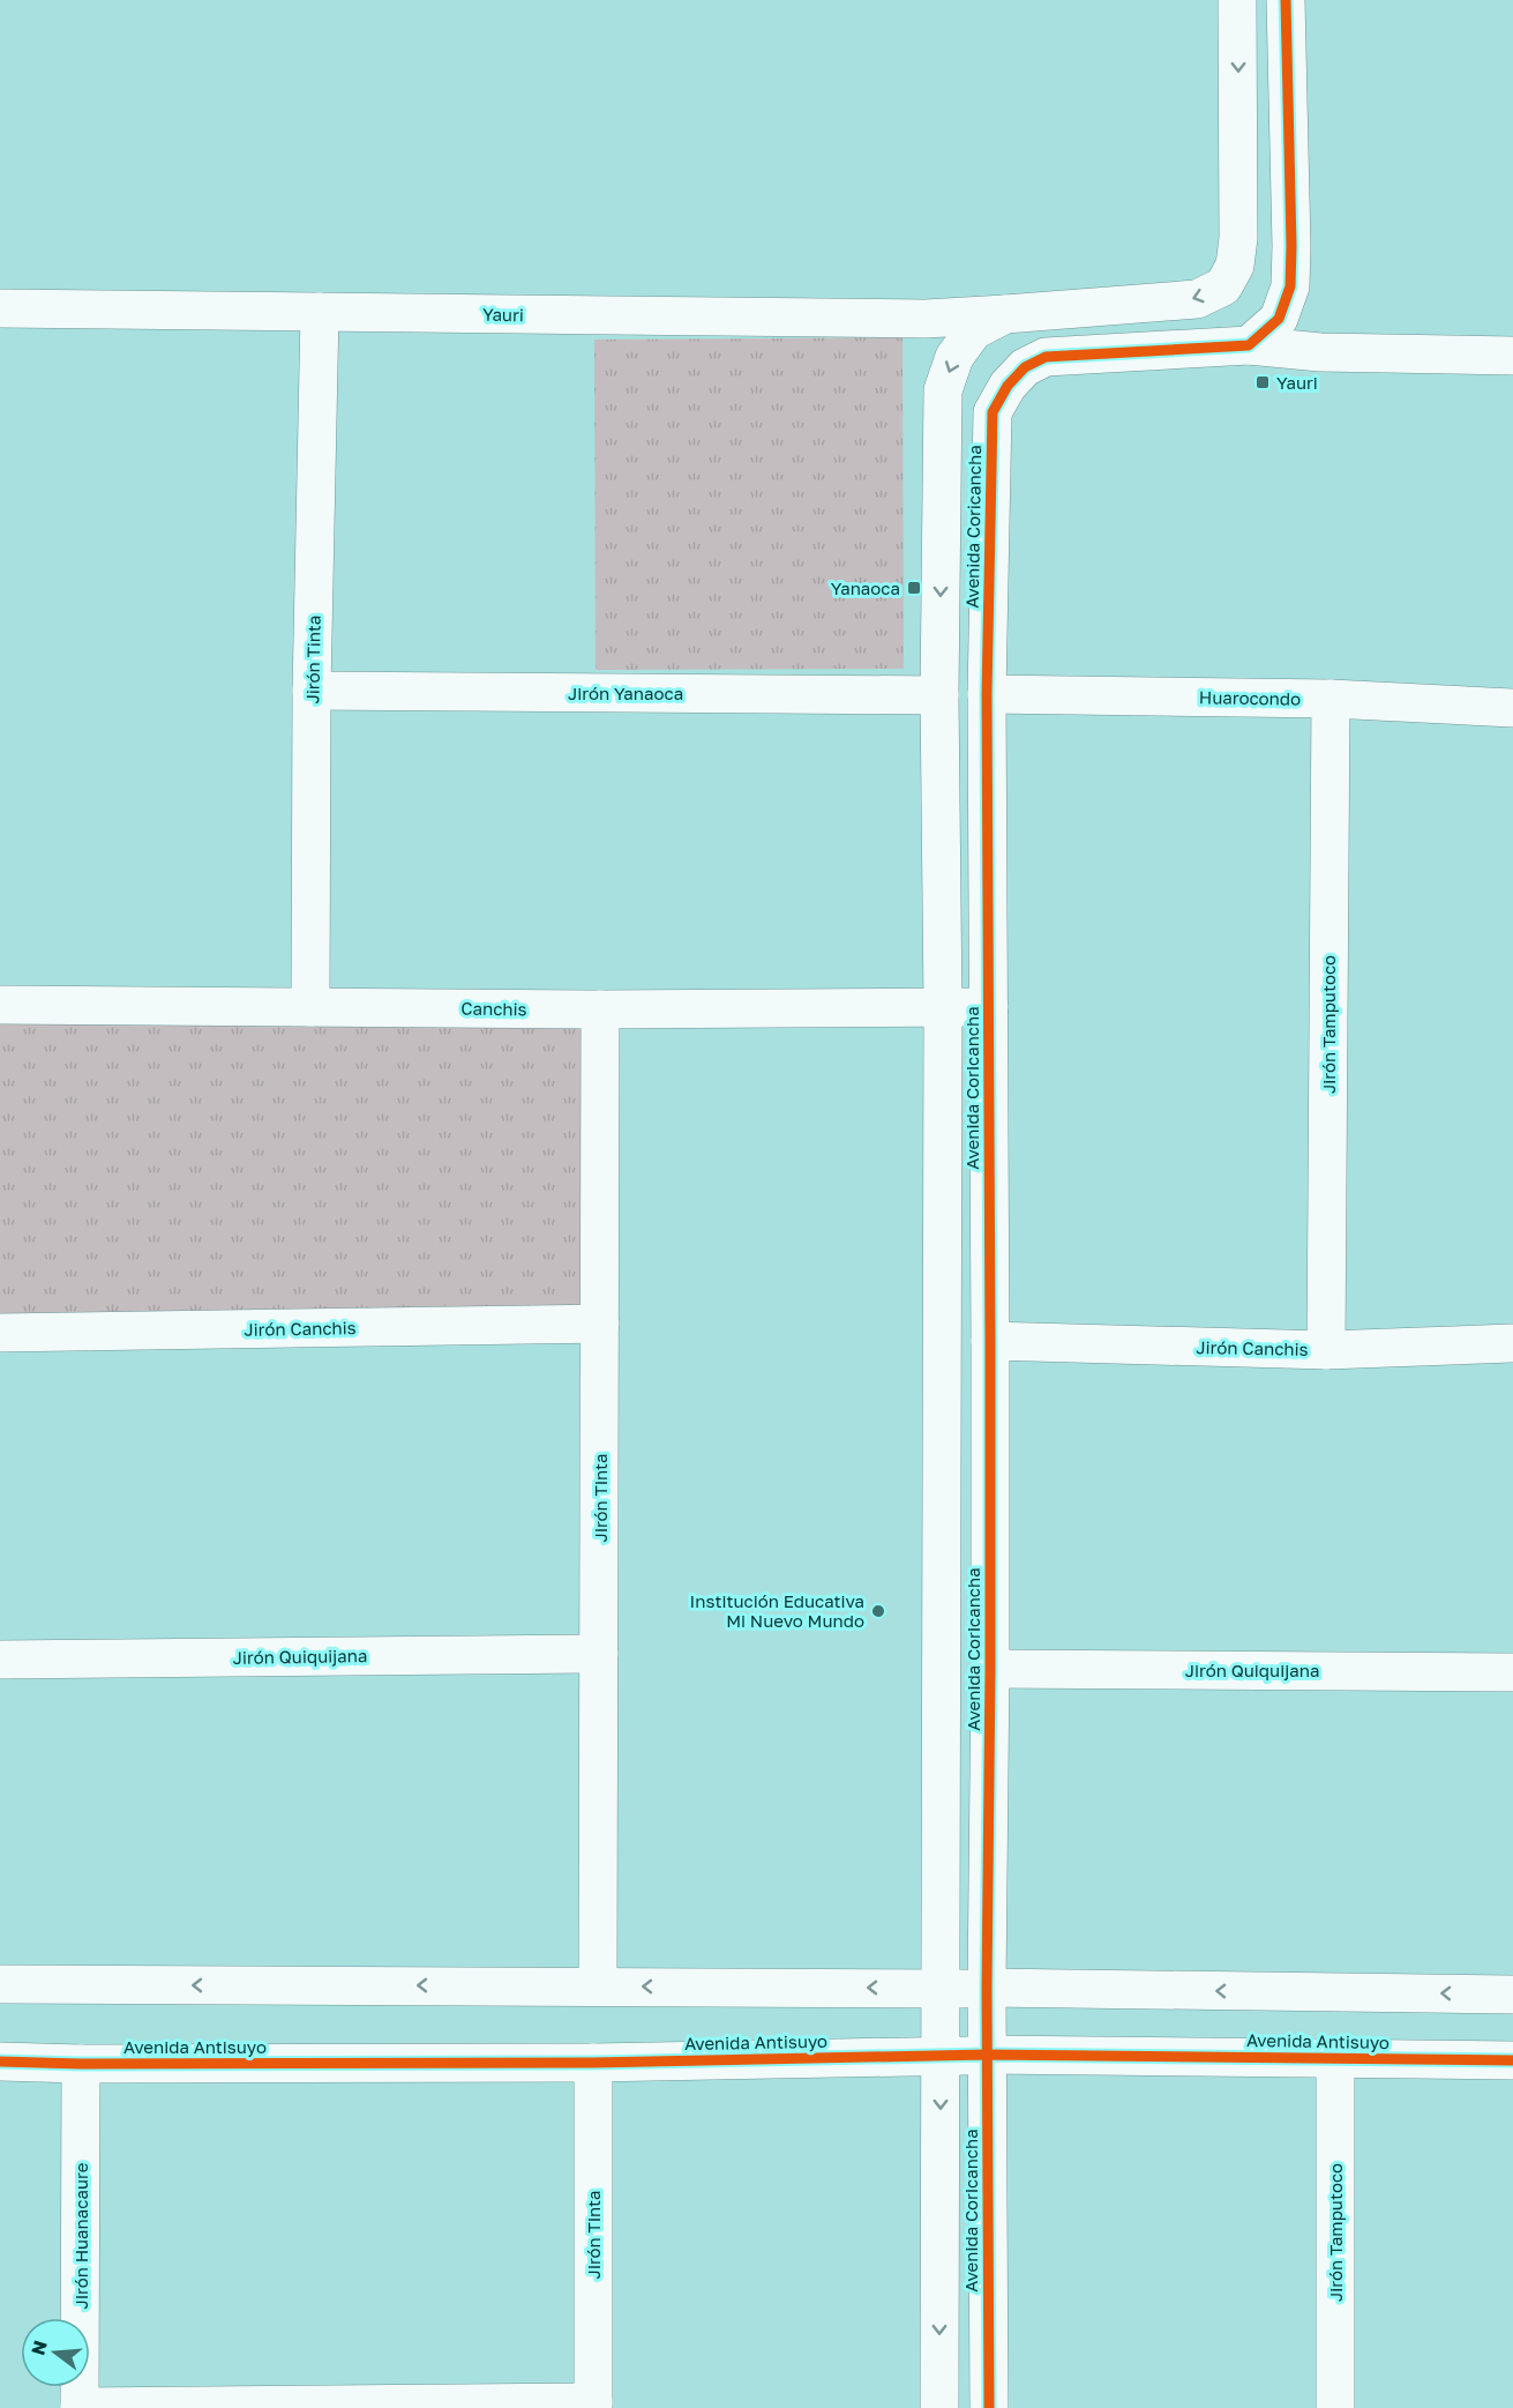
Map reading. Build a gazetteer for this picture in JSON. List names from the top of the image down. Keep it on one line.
{"streets":{"street":["Yauri","Avenida Coricancha","Jirón Tinta","Jirón Yanaoca","Huarocondo","Canchis","Jirón Tamputoco","Jirón Canchis","Jirón Quiquijana","Avenida Antisuyo","Jirón Huanacaure"]},"crossings":[["Yauri","Avenida Coricancha"],["Yauri","Jirón Tinta"],["Avenida Coricancha","Jirón Yanaoca"],["Avenida Coricancha","Huarocondo"],["Avenida Coricancha","Canchis"],["Avenida Coricancha","Jirón Canchis"],["Avenida Coricancha","Jirón Quiquijana"],["Avenida Coricancha","Avenida Antisuyo"],["Jirón Tinta","Jirón Yanaoca"],["Jirón Tinta","Canchis"],["Jirón Tinta","Jirón Canchis"],["Jirón Tinta","Jirón Quiquijana"],["Jirón Tinta","Avenida Antisuyo"],["Huarocondo","Jirón Tamputoco"],["Jirón Tamputoco","Jirón Canchis"],["Jirón Tamputoco","Avenida Antisuyo"],["Avenida Antisuyo","Jirón Huanacaure"]],"places":{"transit":["Yauri","Yanaoca"],"other":["Institución Educativa Mi Nuevo Mundo"]},"north":"left"}
